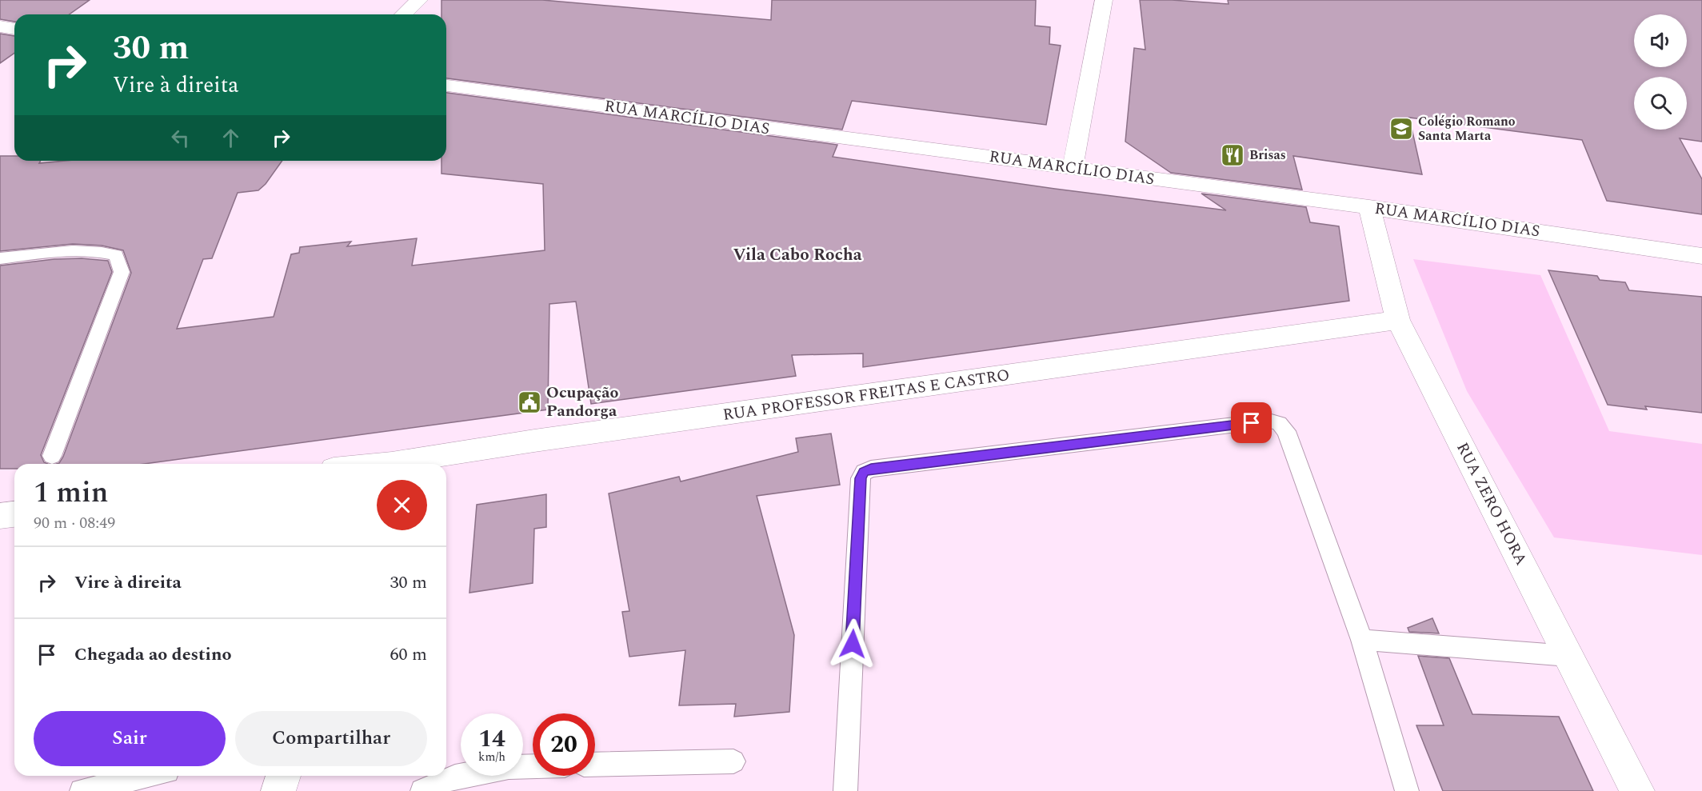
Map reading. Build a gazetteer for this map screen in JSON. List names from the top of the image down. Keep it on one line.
{"streets":{"street":["RUA MARCÍLIO DIAS","RUA PROFESSOR FREITAS E CASTRO","RUA ZERO HORA"]},"crossings":[["RUA MARCÍLIO DIAS","RUA ZERO HORA"],["RUA PROFESSOR FREITAS E CASTRO","RUA ZERO HORA"]],"districts":["Vila Cabo Rocha"],"places":{"school or university":["Colégio Romano Santa Marta"],"restaurant":["Brisas"],"public building":["Ocupação Pandorga"]},"page":{"turn":["30 m","Vire à direita"],"heading":["1 min","90 m · 08:49"],"list":[{"name":"Vire à direita","value":"30 m"},{"name":"Chegada ao destino","value":"60 m"}],"buttons":["Sair","Compartilhar"],"speed":"14 km/h","limit":"20"}}
